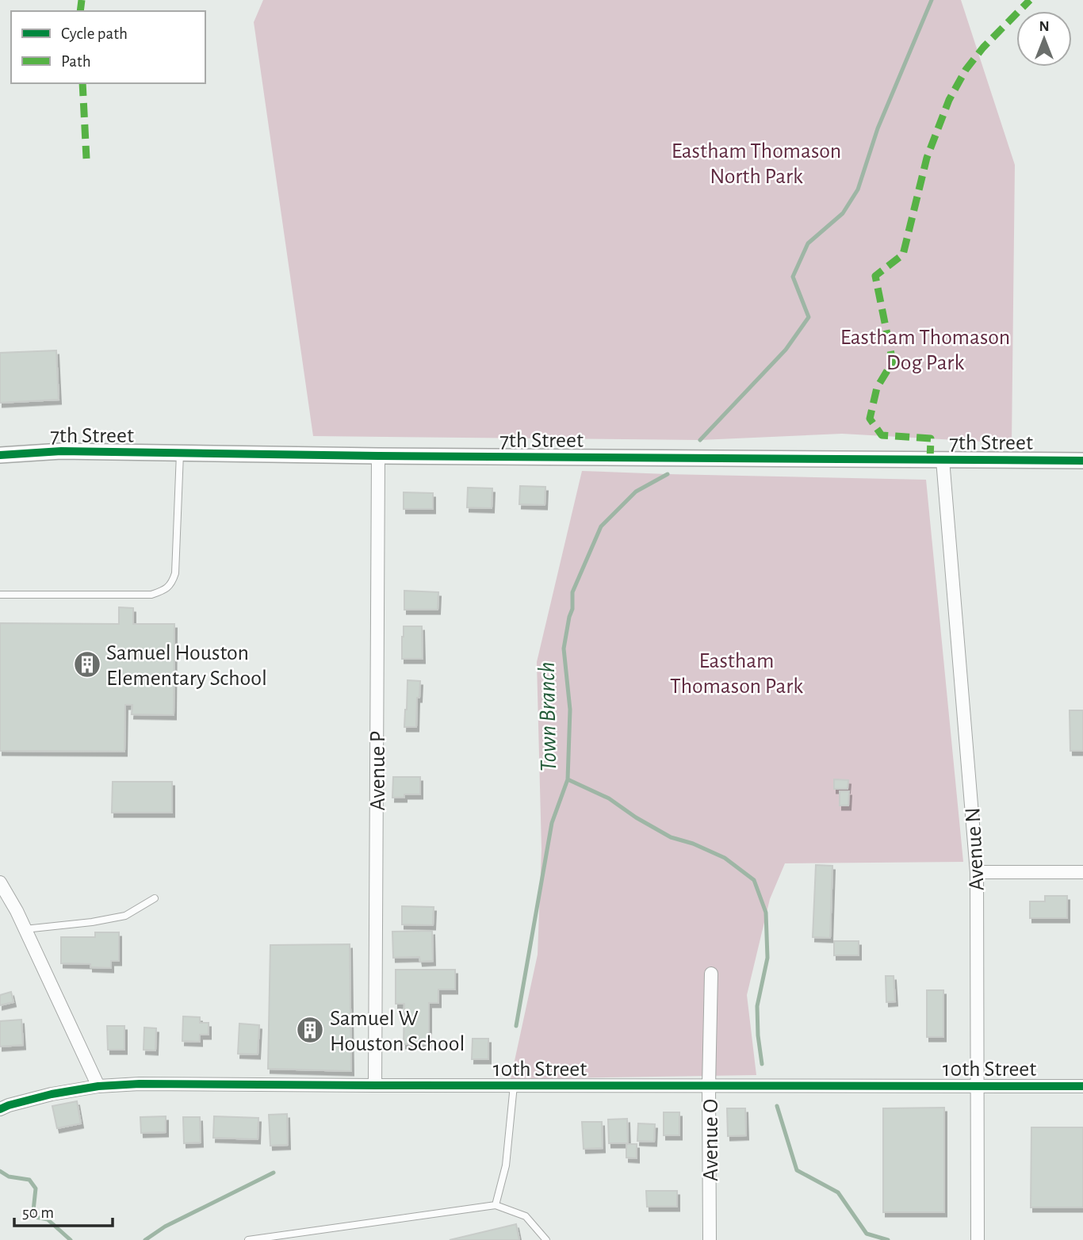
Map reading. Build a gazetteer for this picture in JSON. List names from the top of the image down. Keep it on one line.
{"streets":{"street":["7th Street","Avenue P","Avenue N","10th Street","Avenue O"]},"crossings":[["7th Street","Avenue P"],["7th Street","Avenue N"],["Avenue P","10th Street"],["Avenue N","10th Street"],["10th Street","Avenue O"]],"water":["Town Branch"],"parks":["Eastham Thomason North Park","Eastham Thomason Dog Park","Eastham Thomason Park"],"places":{"building":["Samuel Houston Elementary School","Samuel W Houston School"]},"legend":["Cycle path","Path"],"scale_bar":"50 m","north":"top"}
